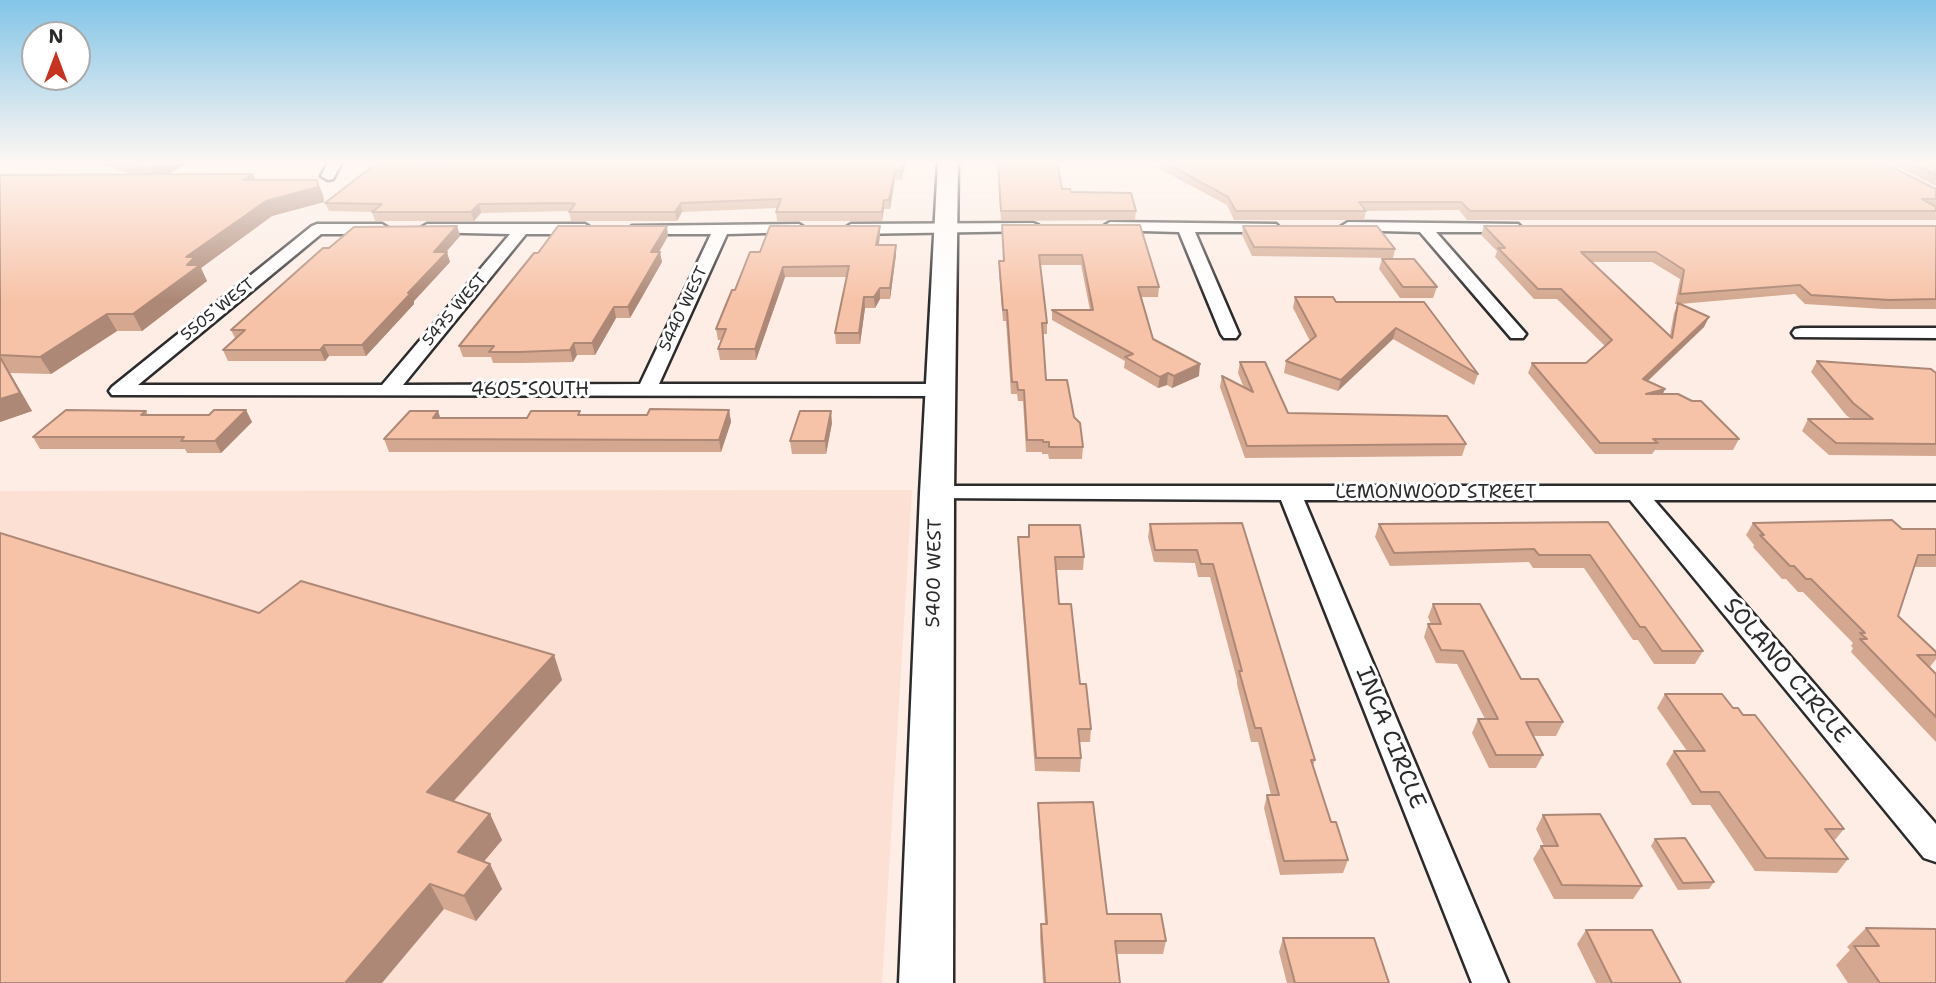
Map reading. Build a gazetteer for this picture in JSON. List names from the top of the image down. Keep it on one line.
{"streets":{"street":["5440 WEST","5505 WEST","5475 WEST","4605 SOUTH","LEMONWOOD STREET","5400 WEST","SOLANO CIRCLE","INCA CIRCLE"]},"crossings":[["5440 WEST","4605 SOUTH"],["5505 WEST","5475 WEST"],["5505 WEST","4605 SOUTH"],["5475 WEST","4605 SOUTH"],["4605 SOUTH","5400 WEST"],["LEMONWOOD STREET","5400 WEST"],["LEMONWOOD STREET","SOLANO CIRCLE"],["LEMONWOOD STREET","INCA CIRCLE"]],"north":"top"}
